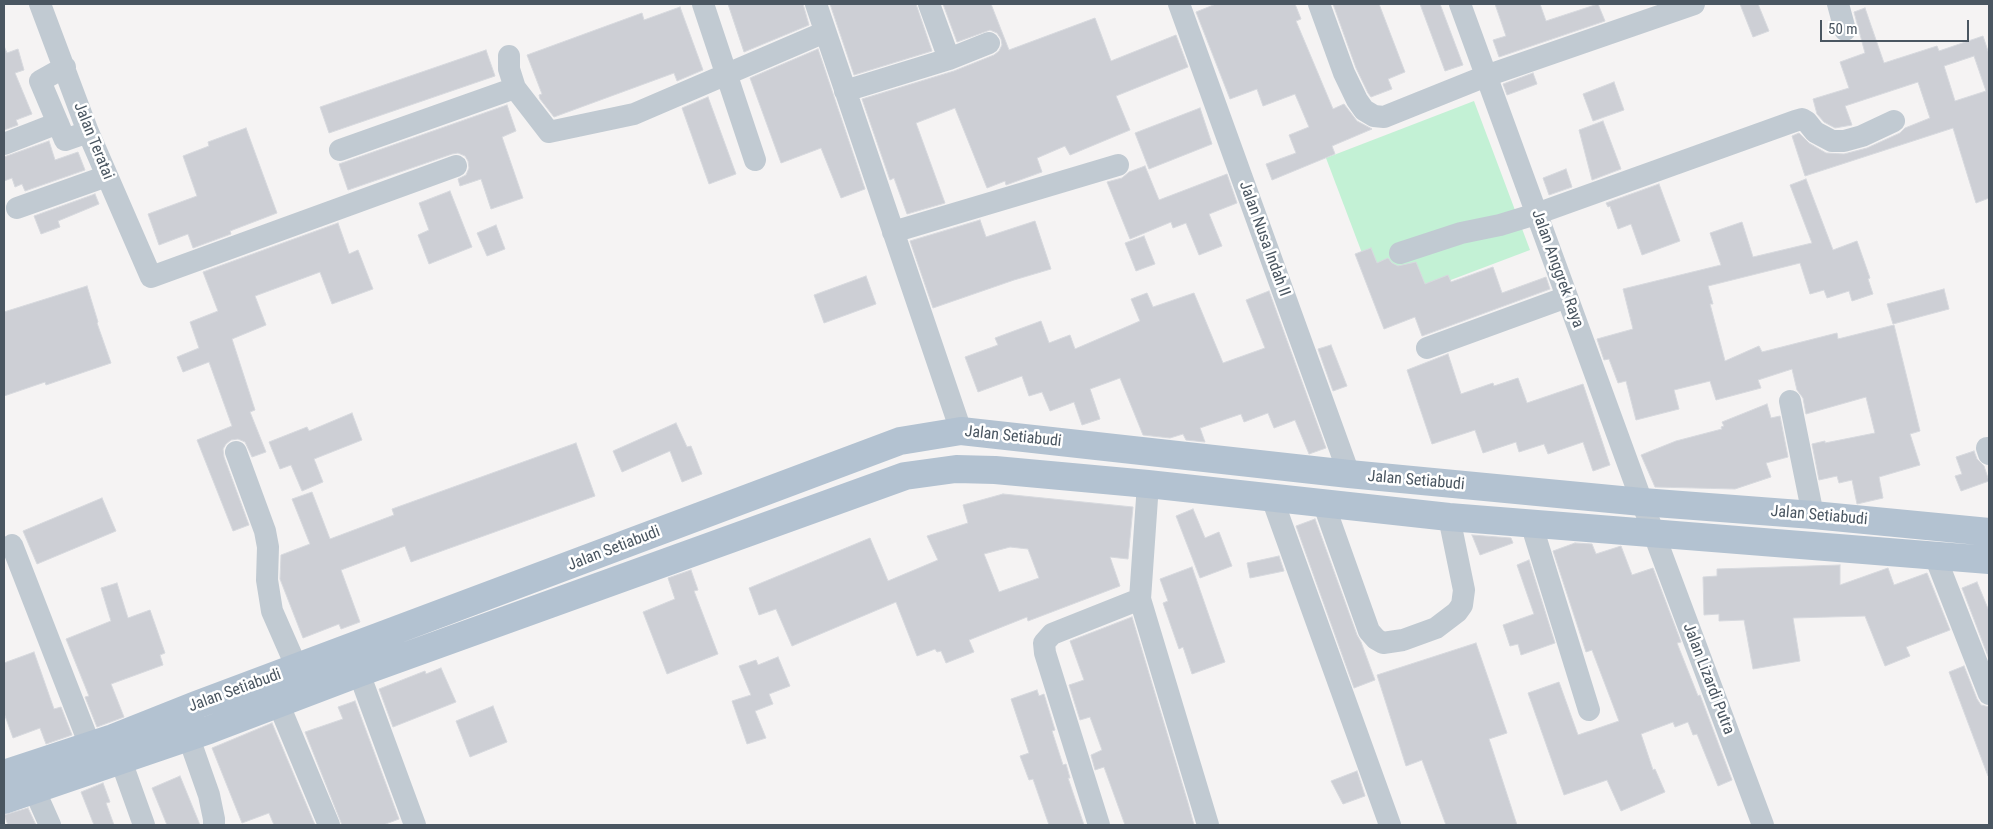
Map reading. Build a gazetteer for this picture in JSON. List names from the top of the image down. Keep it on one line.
{"streets":{"main road":["Jalan Setiabudi"],"street":["Jalan Teratai","Jalan Nusa Indah II","Jalan Anggrek Raya","Jalan Lizardi Putra"]},"crossings":[["Jalan Nusa Indah II","Jalan Setiabudi"],["Jalan Anggrek Raya","Jalan Setiabudi"],["Jalan Anggrek Raya","Jalan Lizardi Putra"],["Jalan Setiabudi","Jalan Lizardi Putra"]],"scale_bar":"50 m"}
